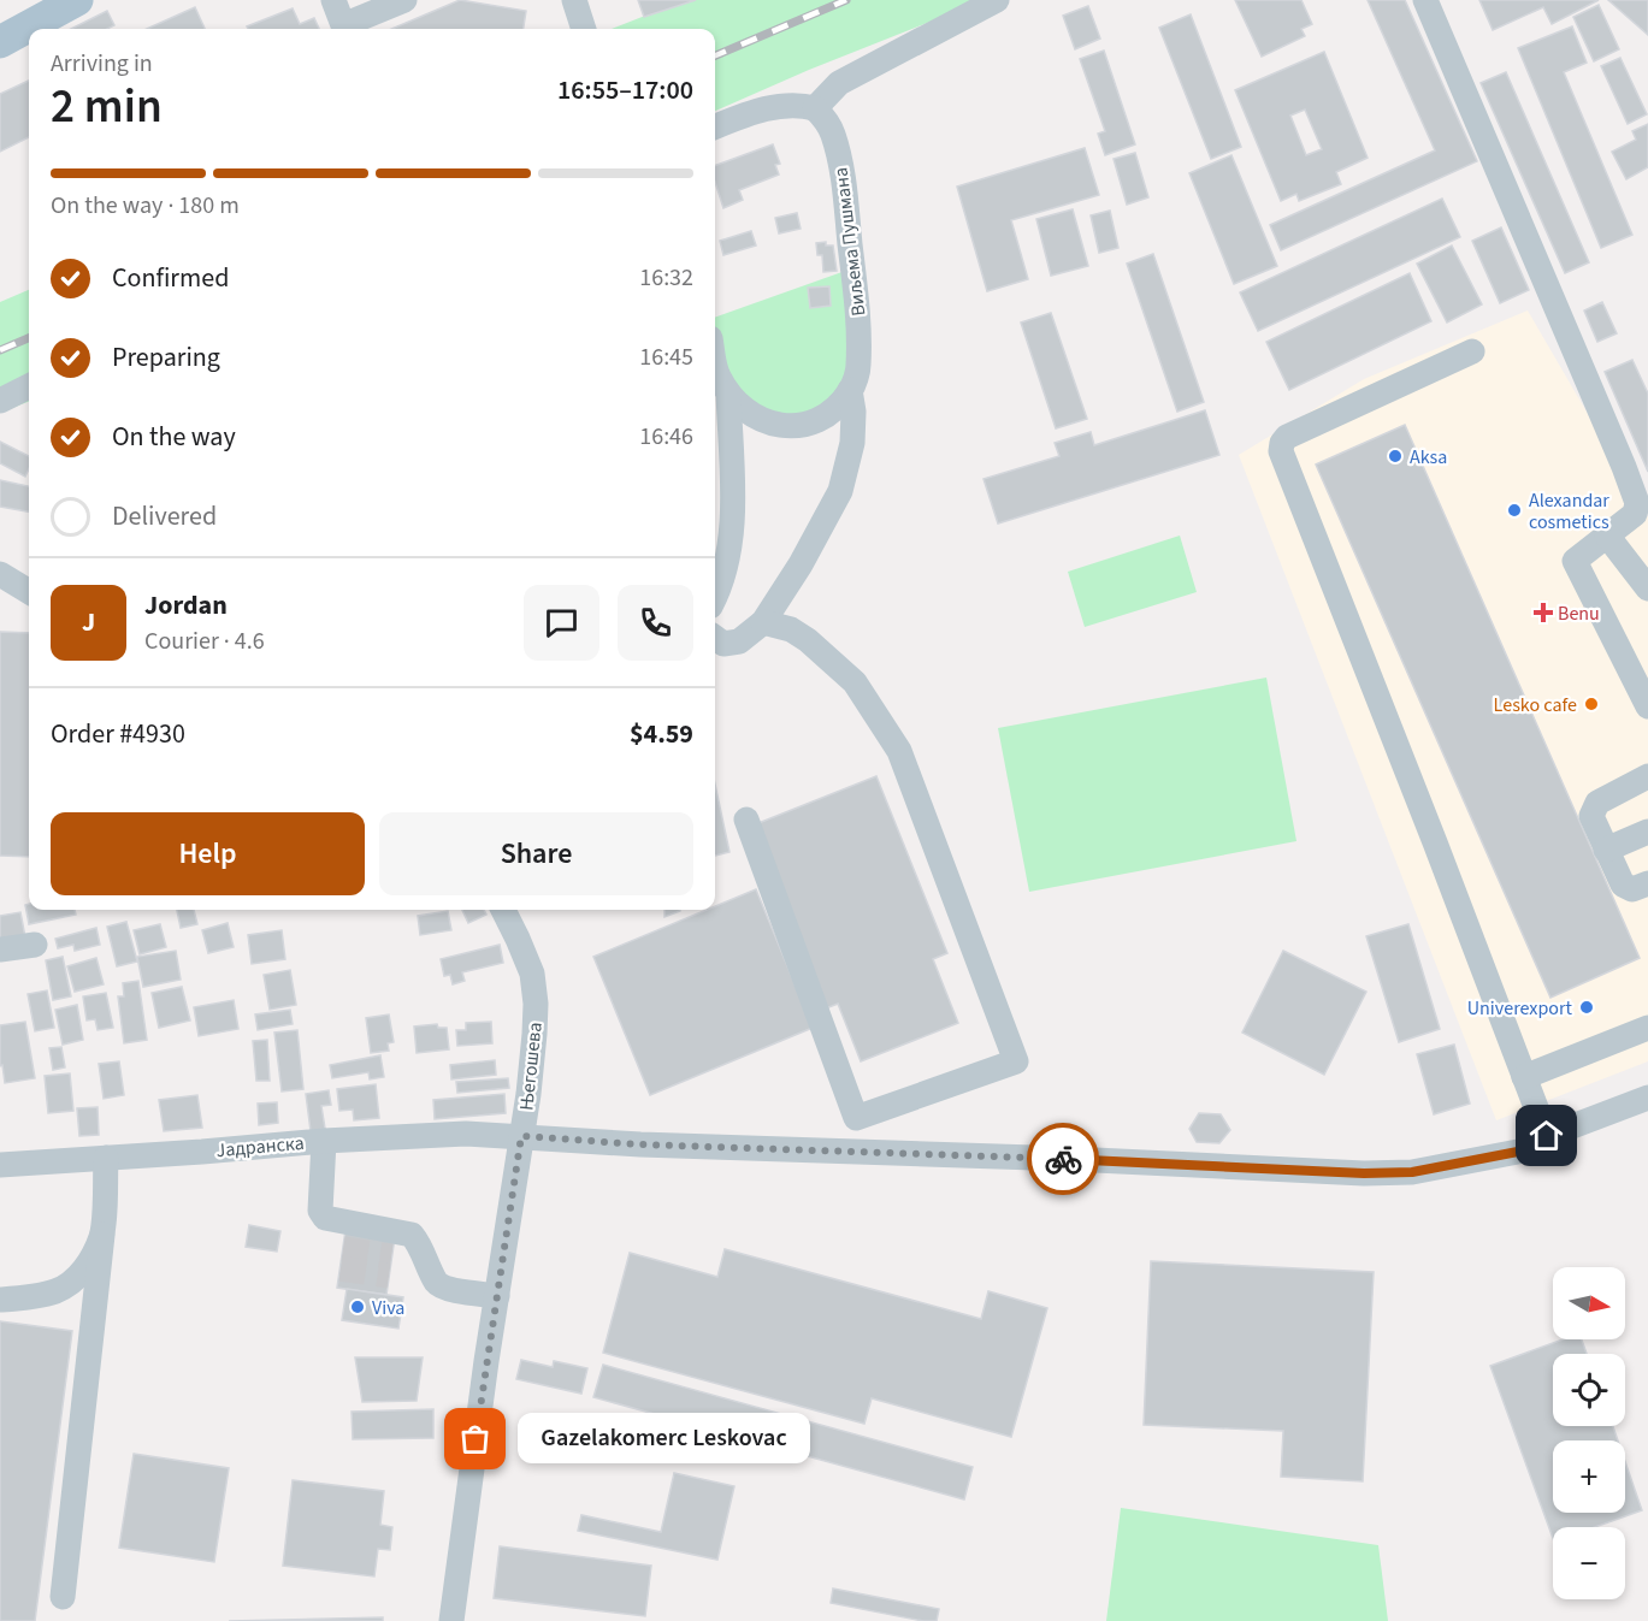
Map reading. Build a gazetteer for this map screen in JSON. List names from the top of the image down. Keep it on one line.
{"streets":{"street":["Виљема Пушмана","Његошева","Јадранска"]},"crossings":[["Његошева","Јадранска"]],"places":{"other":["Aksa","Alexandar cosmetics","Lesko cafe","Univerexport","Viva","Gazelakomerc Leskovac"],"health":["Benu"]},"north":"right","page":{"heading":["2 min","Arriving in","16:55–17:00"],"panel":["Jordan","Courier · 4.6","Order #4930","$4.59"],"bar":"On the way · 180 m","list":[["Confirmed","16:32"],["Preparing","16:45"],["On the way","16:46"],"Delivered"],"round":"J","buttons":["Help","Share"],"map_buttons":["+","−"],"bubble":"Gazelakomerc Leskovac"}}
